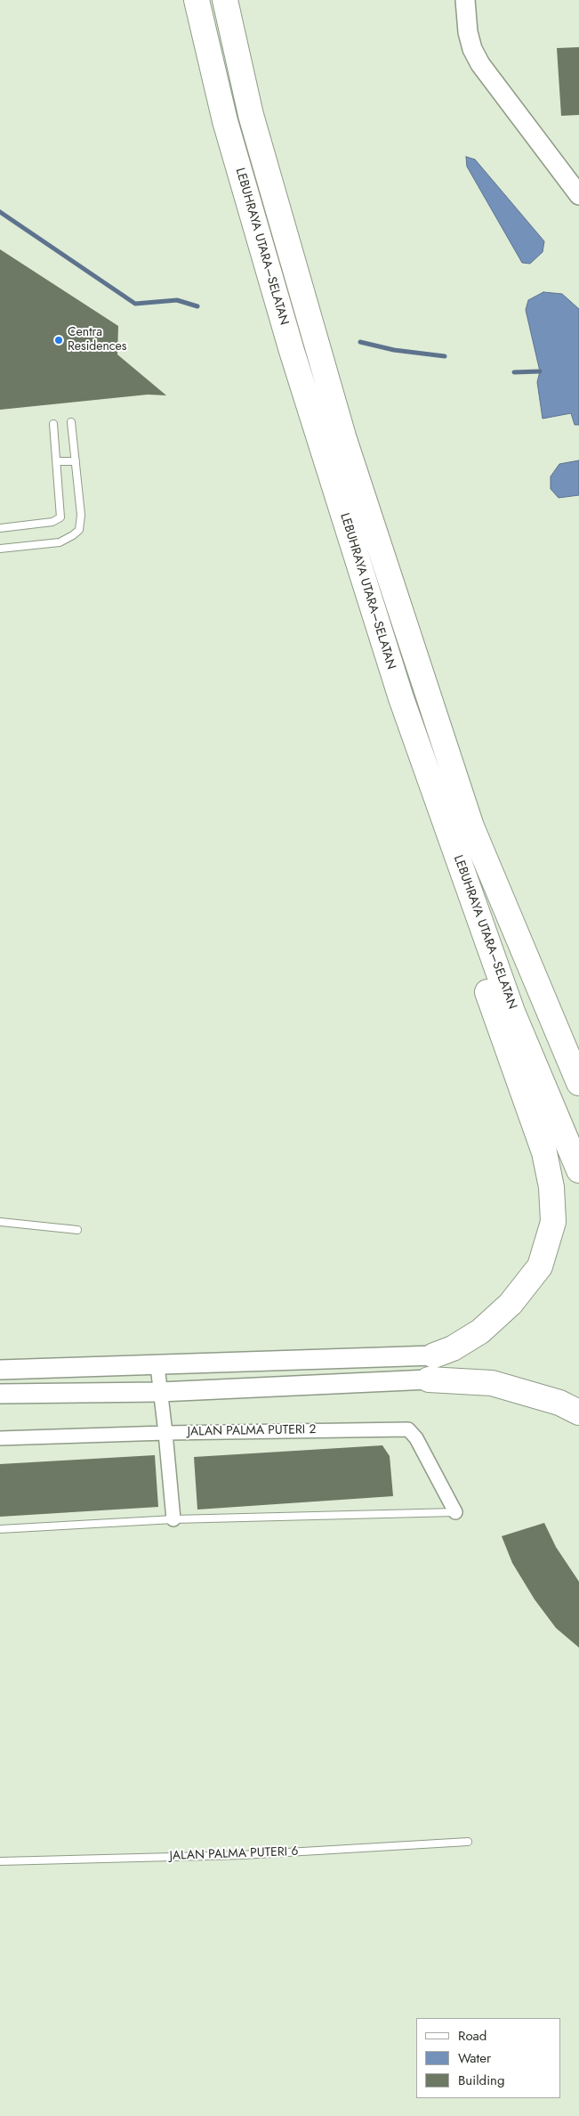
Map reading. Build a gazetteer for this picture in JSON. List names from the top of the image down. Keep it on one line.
{"streets":{"highway":["LEBUHRAYA UTARA–SELATAN"],"street":["JALAN PALMA PUTERI 2"],"lane":["JALAN PALMA PUTERI 6"]},"places":["Centra Residences"],"legend":["Road","Water","Building"]}
